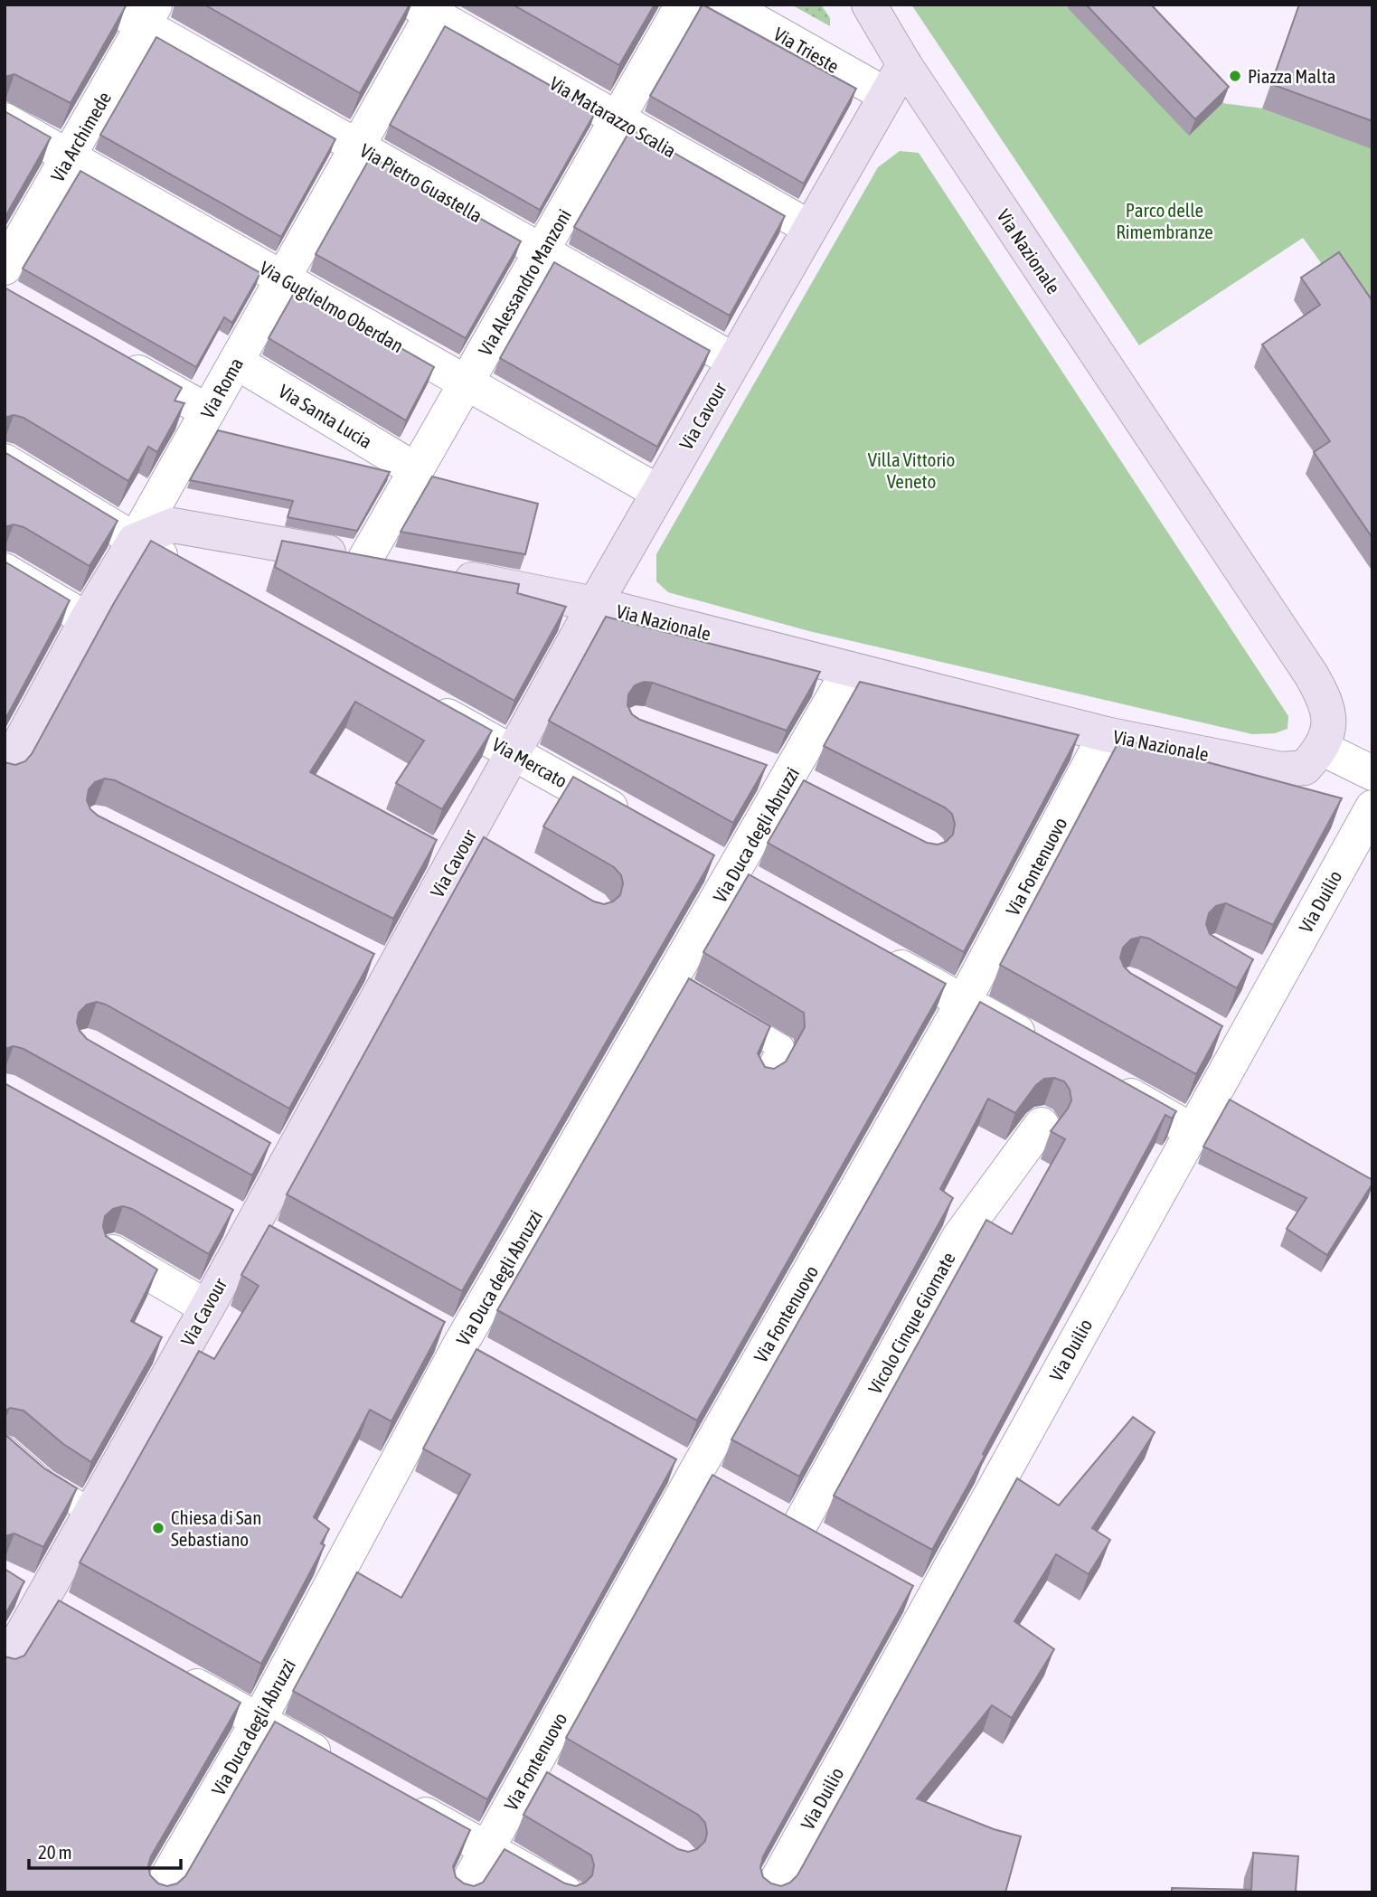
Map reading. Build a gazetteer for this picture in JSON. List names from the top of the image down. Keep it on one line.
{"streets":{"main road":["Via Nazionale","Via Roma","Via Cavour"],"street":["Via Trieste","Via Matarazzo Scalia","Via Archimede","Via Pietro Guastella","Via Alessandro Manzoni","Via Guglielmo Oberdan","Via Santa Lucia","Via Mercato","Via Duca degli Abruzzi","Via Fontenuovo","Via Duilio","Vicolo Cinque Giornate"]},"crossings":[["Via Trieste","Via Cavour"],["Via Matarazzo Scalia","Via Alessandro Manzoni"],["Via Matarazzo Scalia","Via Roma"],["Via Matarazzo Scalia","Via Cavour"],["Via Archimede","Via Pietro Guastella"],["Via Archimede","Via Guglielmo Oberdan"],["Via Pietro Guastella","Via Alessandro Manzoni"],["Via Pietro Guastella","Via Roma"],["Via Pietro Guastella","Via Cavour"],["Via Nazionale","Via Cavour"],["Via Nazionale","Via Duca degli Abruzzi"],["Via Nazionale","Via Fontenuovo"],["Via Alessandro Manzoni","Via Guglielmo Oberdan"],["Via Alessandro Manzoni","Via Santa Lucia"],["Via Guglielmo Oberdan","Via Roma"],["Via Guglielmo Oberdan","Via Cavour"],["Via Roma","Via Santa Lucia"],["Via Cavour","Via Mercato"]],"parks":["Parco delle Rimembranze","Villa Vittorio Veneto"],"places":["Piazza Malta","Chiesa di San Sebastiano"],"scale_bar":"20 m"}
